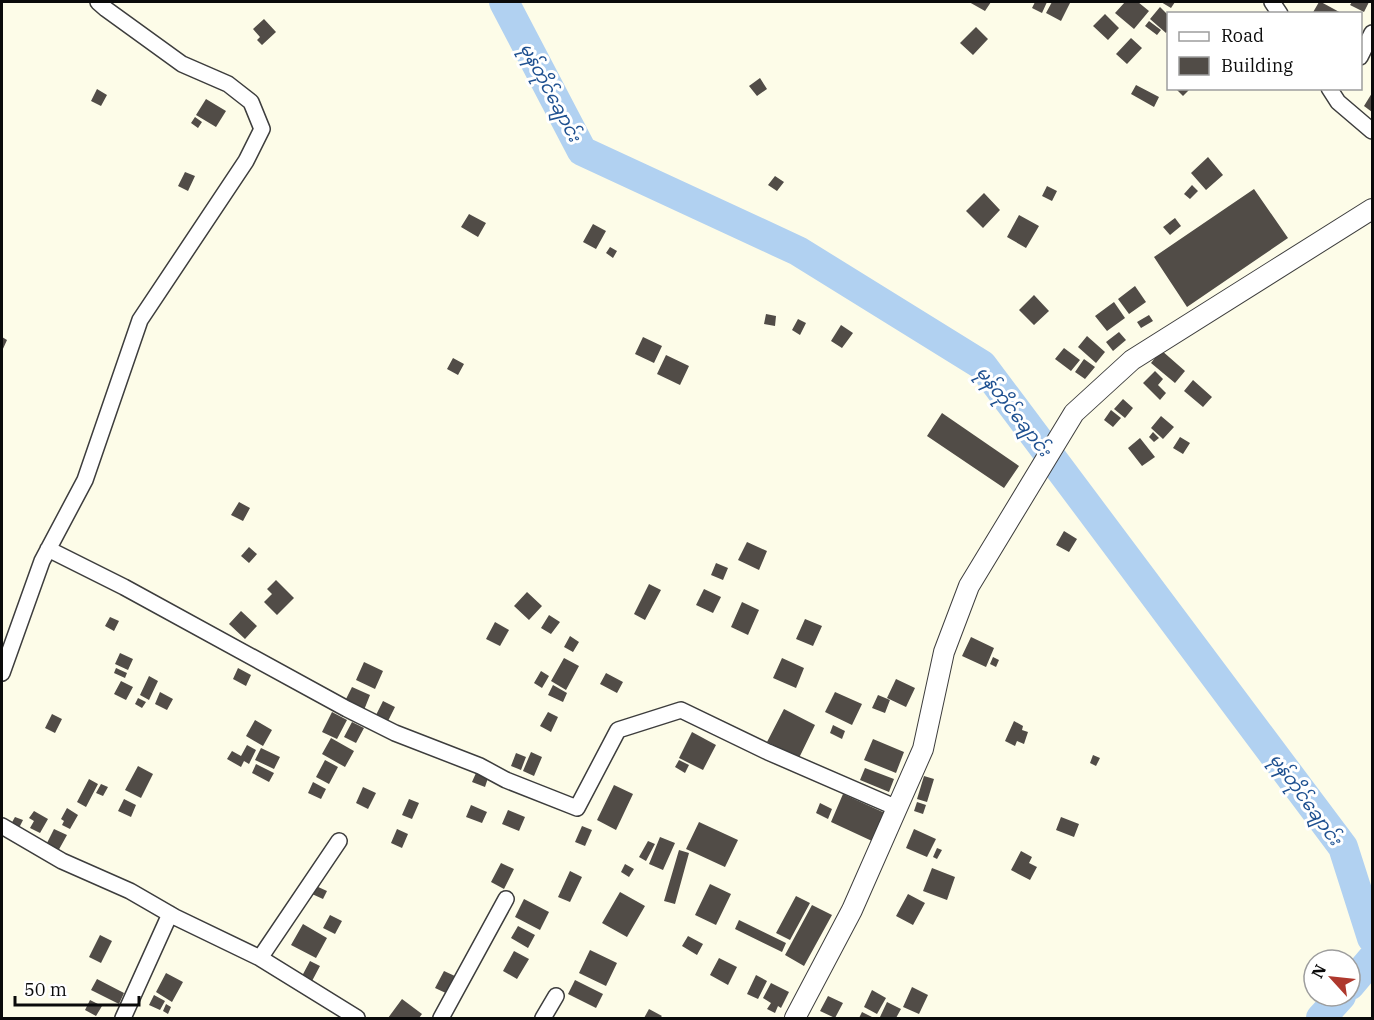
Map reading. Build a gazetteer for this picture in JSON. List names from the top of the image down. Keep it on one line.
{"water":["မုန်တိုင်ချောင်း"],"legend":["Road","Building"],"scale_bar":"50 m","north":"top left"}
